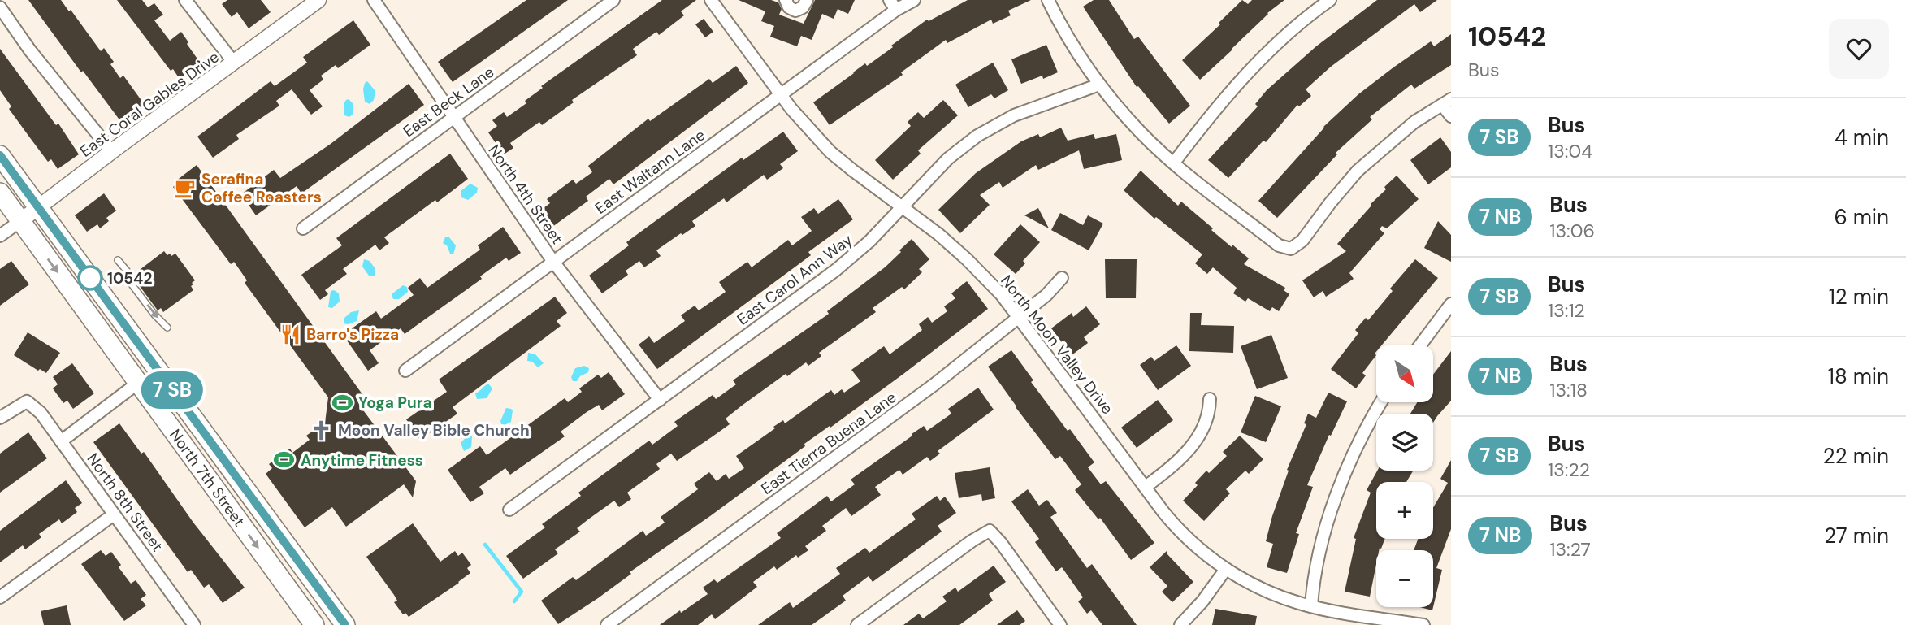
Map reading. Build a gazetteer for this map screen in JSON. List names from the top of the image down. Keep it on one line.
{"streets":{"main road":["North 7th Street"],"street":["East Beck Lane","East Coral Gables Drive","East Waltann Lane","North 4th Street","East Carol Ann Way","North Moon Valley Drive","East Tierra Buena Lane","North 8th Street"]},"crossings":[["East Beck Lane","North 4th Street"],["East Coral Gables Drive","North 7th Street"],["East Waltann Lane","North 4th Street"],["East Waltann Lane","North Moon Valley Drive"],["North 4th Street","East Carol Ann Way"],["East Carol Ann Way","North Moon Valley Drive"],["North Moon Valley Drive","East Tierra Buena Lane"]],"places":{"cafe":["Serafina Coffee Roasters"],"other":["10542"],"restaurant":["Barro's Pizza"],"sports":["Yoga Pura","Anytime Fitness"],"church":["Moon Valley Bible Church"]},"north":"bottom right","page":{"on_map":"7 SB","heading":["10542","Bus"],"list":[{"mark":"7 SB","name":"Bus","note":"13:04","value":"4 min"},{"mark":"7 NB","name":"Bus","note":"13:06","value":"6 min"},{"mark":"7 SB","name":"Bus","note":"13:12","value":"12 min"},{"mark":"7 NB","name":"Bus","note":"13:18","value":"18 min"},{"mark":"7 SB","name":"Bus","note":"13:22","value":"22 min"},{"mark":"7 NB","name":"Bus","note":"13:27","value":"27 min"}],"map_buttons":["+","−"]}}
